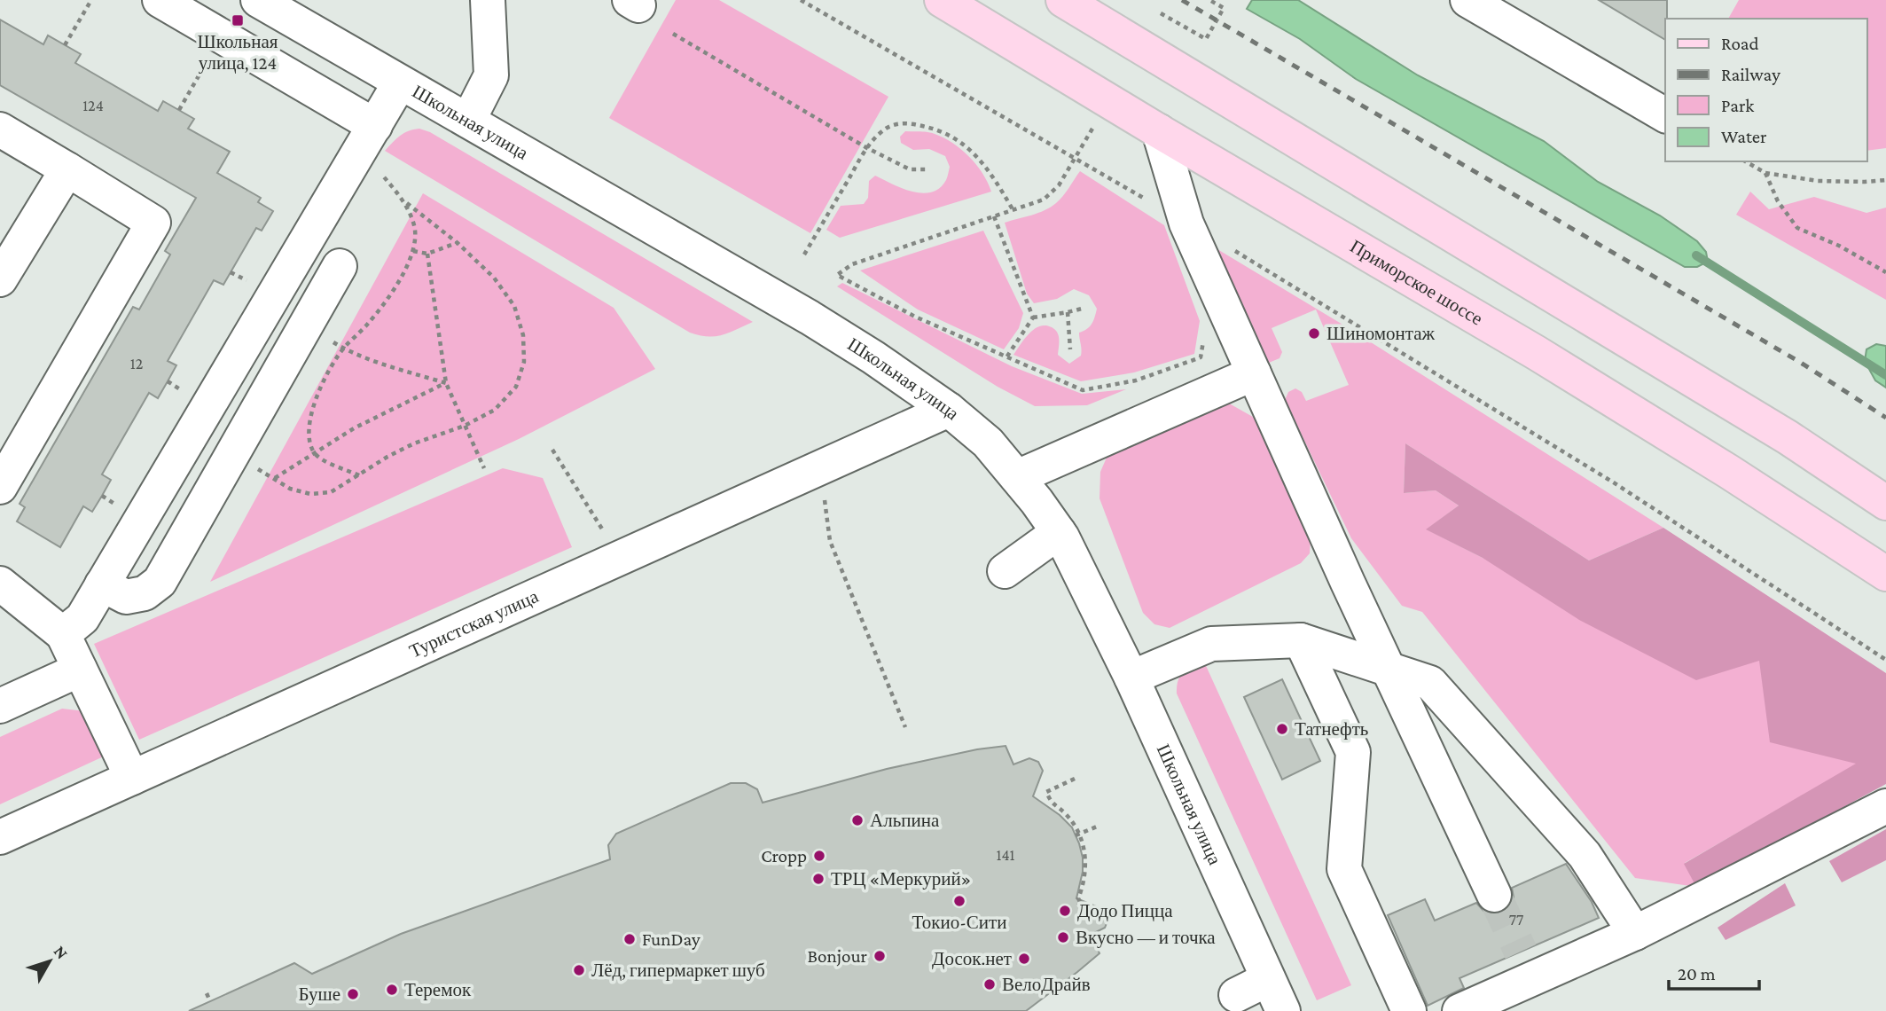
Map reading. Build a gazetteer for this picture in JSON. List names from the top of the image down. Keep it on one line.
{"streets":{"main road":["Приморское шоссе"],"street":["Школьная улица","Туристская улица"]},"crossings":[["Школьная улица","Туристская улица"]],"places":{"transit":["Школьная улица, 124"],"other":["Шиномонтаж","Татнефть","Альпина","Cropp","ТРЦ «Меркурий»","Токио-Сити","Додо Пицца","Вкусно — и точка","FunDay","Bonjour","Досок.нет","Лёд, гипермаркет шуб","ВелоДрайв","Теремок","Буше"]},"house_numbers":["124","12","141","77"],"legend":["Road","Railway","Park","Water"],"scale_bar":"20 m","north":"top right"}
